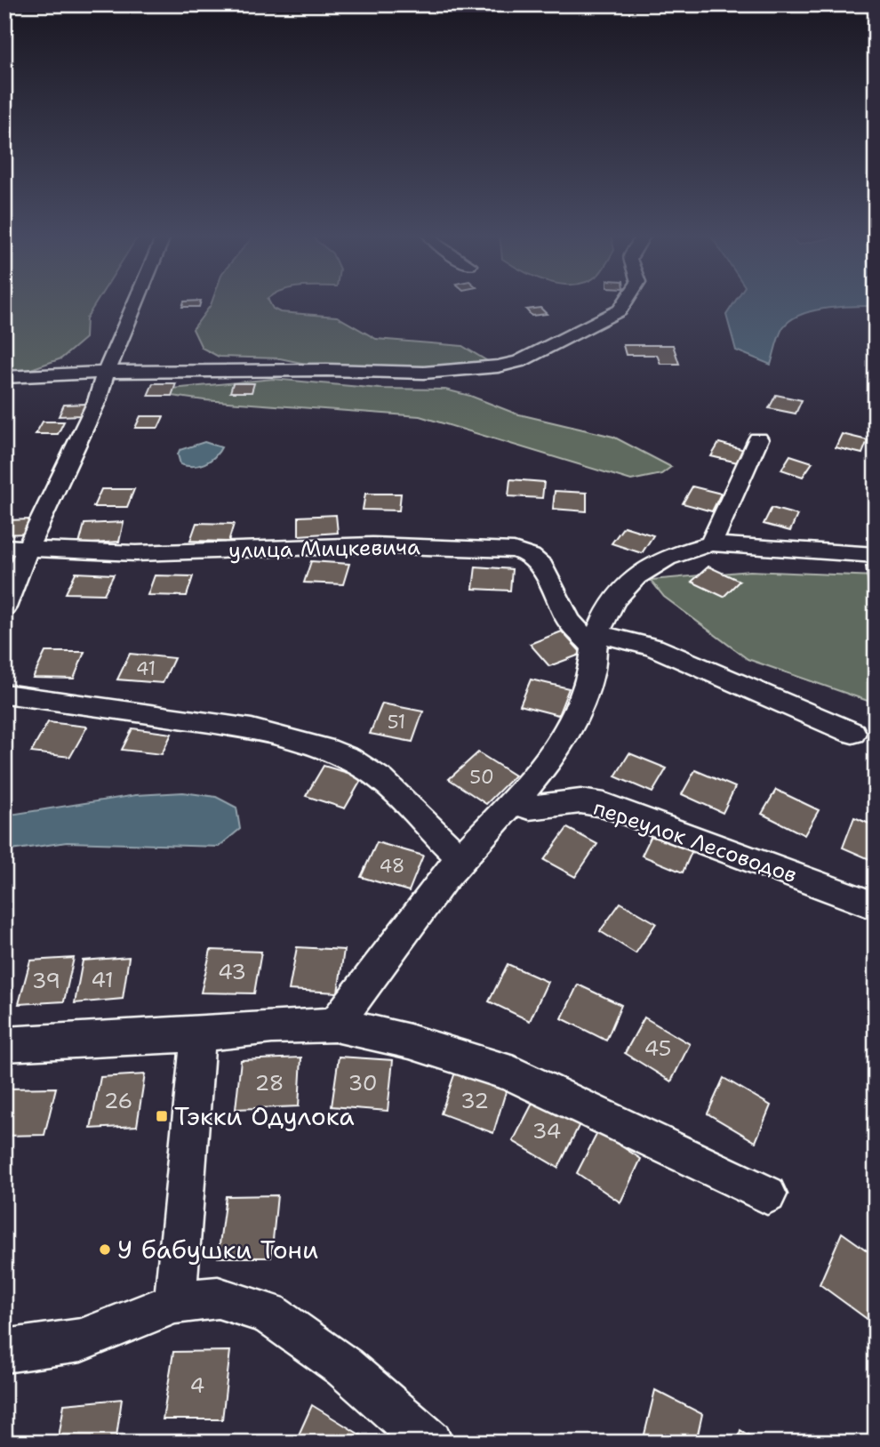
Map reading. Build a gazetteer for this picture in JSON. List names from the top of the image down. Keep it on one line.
{"streets":{"street":["улица Мицкевича","переулок Лесоводов"]},"places":{"transit":["Тэкки Одулока"],"other":["У бабушки Тони"]},"house_numbers":["41","51","50","48","43","41","39","45","28","30","26","32","34","4"]}
